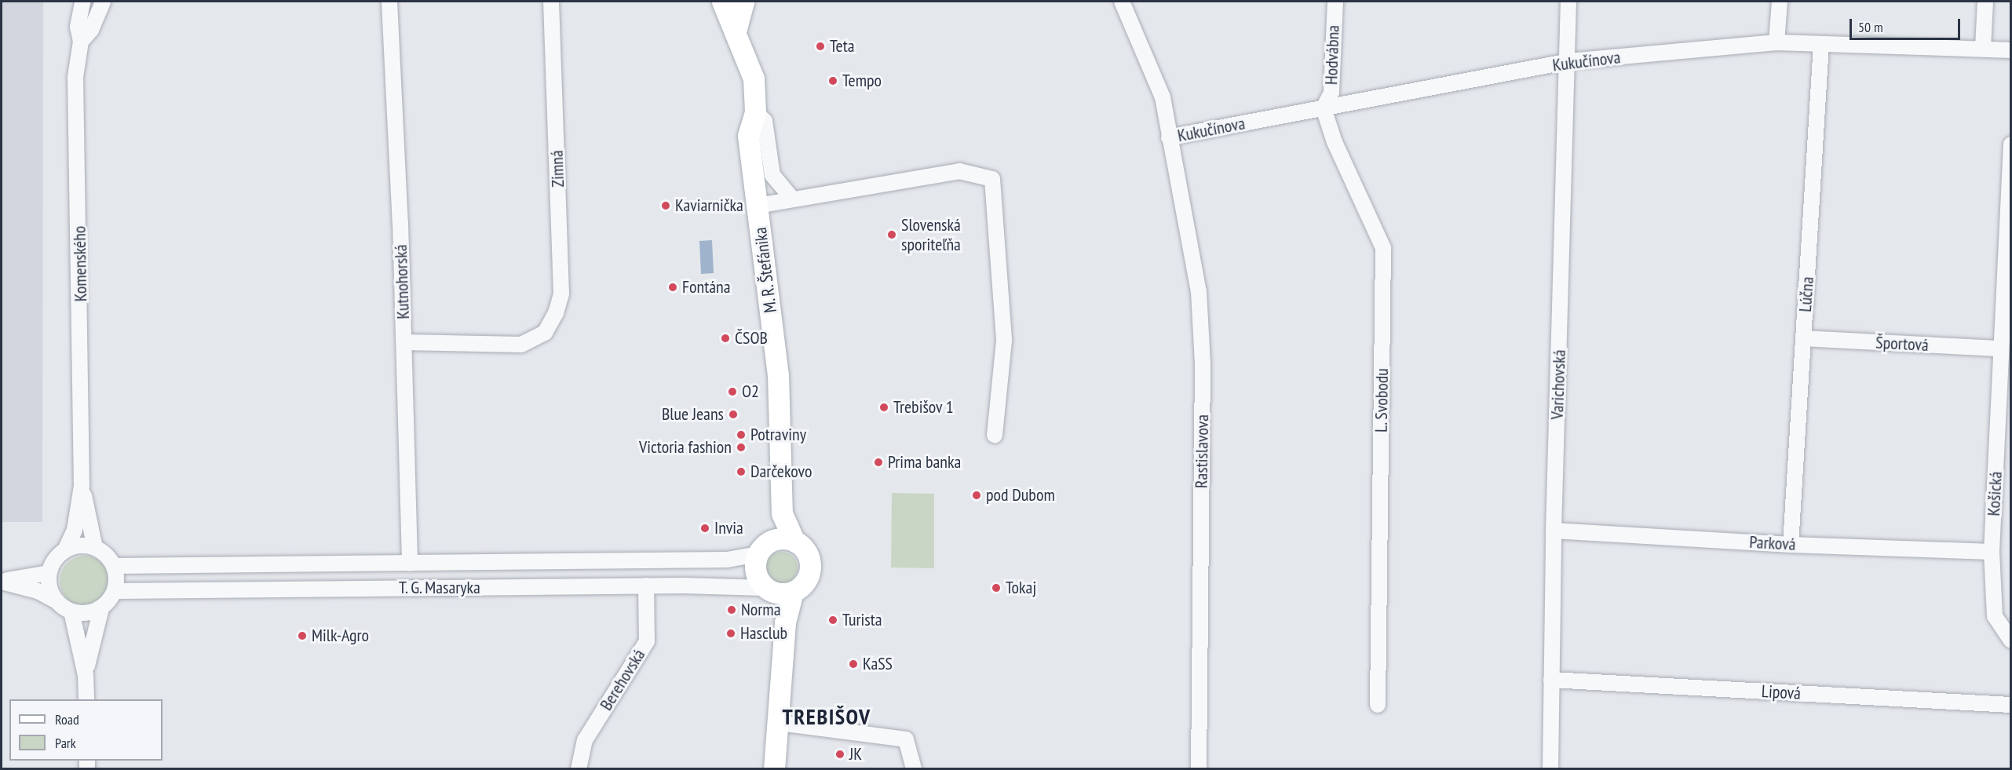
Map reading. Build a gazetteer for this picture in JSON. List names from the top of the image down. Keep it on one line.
{"streets":{"street":["Hodvábna","Kukučínova","Zimná","Komenského","M. R. Štefánika","Kutnohorská","Lúčna","Športová","Varichovská","L. Svobodu","Rastislavova","Košická","Parková","T. G. Masaryka","Berehovská","Lipová"]},"crossings":[["Hodvábna","Kukučínova"],["Hodvábna","L. Svobodu"],["Kukučínova","Lúčna"],["Kukučínova","Varichovská"],["Kukučínova","L. Svobodu"],["Kukučínova","Rastislavova"],["Zimná","Kutnohorská"],["Komenského","T. G. Masaryka"],["M. R. Štefánika","T. G. Masaryka"],["Kutnohorská","T. G. Masaryka"],["Lúčna","Športová"],["Lúčna","Parková"],["Športová","Košická"],["Varichovská","Parková"],["Varichovská","Lipová"],["Košická","Parková"],["T. G. Masaryka","Berehovská"]],"districts":["TREBIŠOV"],"places":["Teta","Tempo","Kaviarnička","Slovenská sporiteľňa","Fontána","ČSOB","O2","Trebišov 1","Blue Jeans","Potraviny","Victoria fashion","Prima banka","Darčekovo","pod Dubom","Invia","Tokaj","Norma","Turista","Hasclub","Milk-Agro","KaSS","JK"],"legend":["Road","Park"],"scale_bar":"50 m"}
